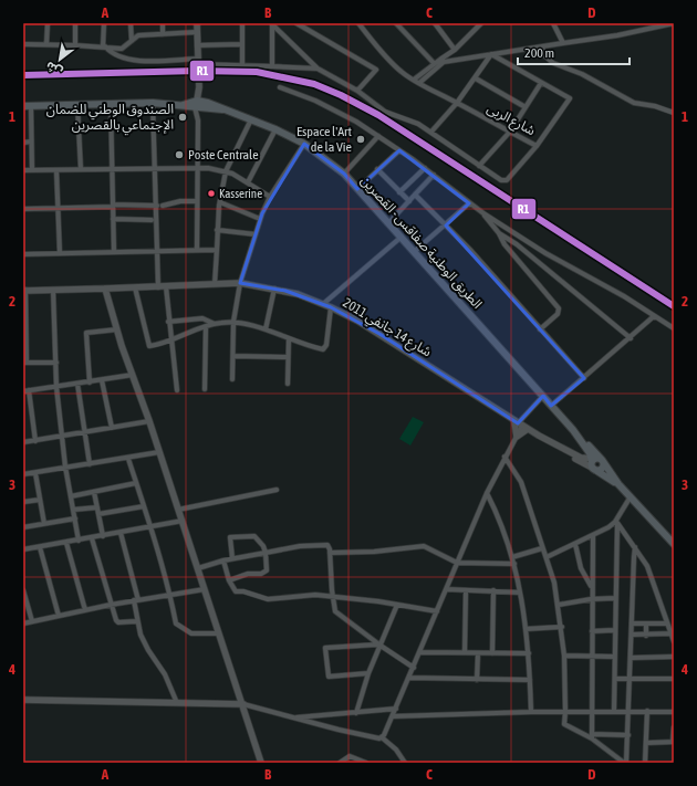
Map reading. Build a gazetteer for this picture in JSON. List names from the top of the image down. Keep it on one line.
{"streets":{"main road":["الطريق الوطنية صفاقس - القصرين","شارع 14 جانفي 2011"],"street":["شارع الربى"]},"crossings":[["الطريق الوطنية صفاقس - القصرين","شارع 14 جانفي 2011"]],"places":["الصندوق الوطني للضمان الإجتماعي بالقصرين","Espace l'Art de la Vie","Poste Centrale","Kasserine"],"lines":["transit line R1"],"scale_bar":"200 m","north":"bottom left","grid":{"columns":["A","B","C","D"],"rows":["1","2","3","4"]}}
